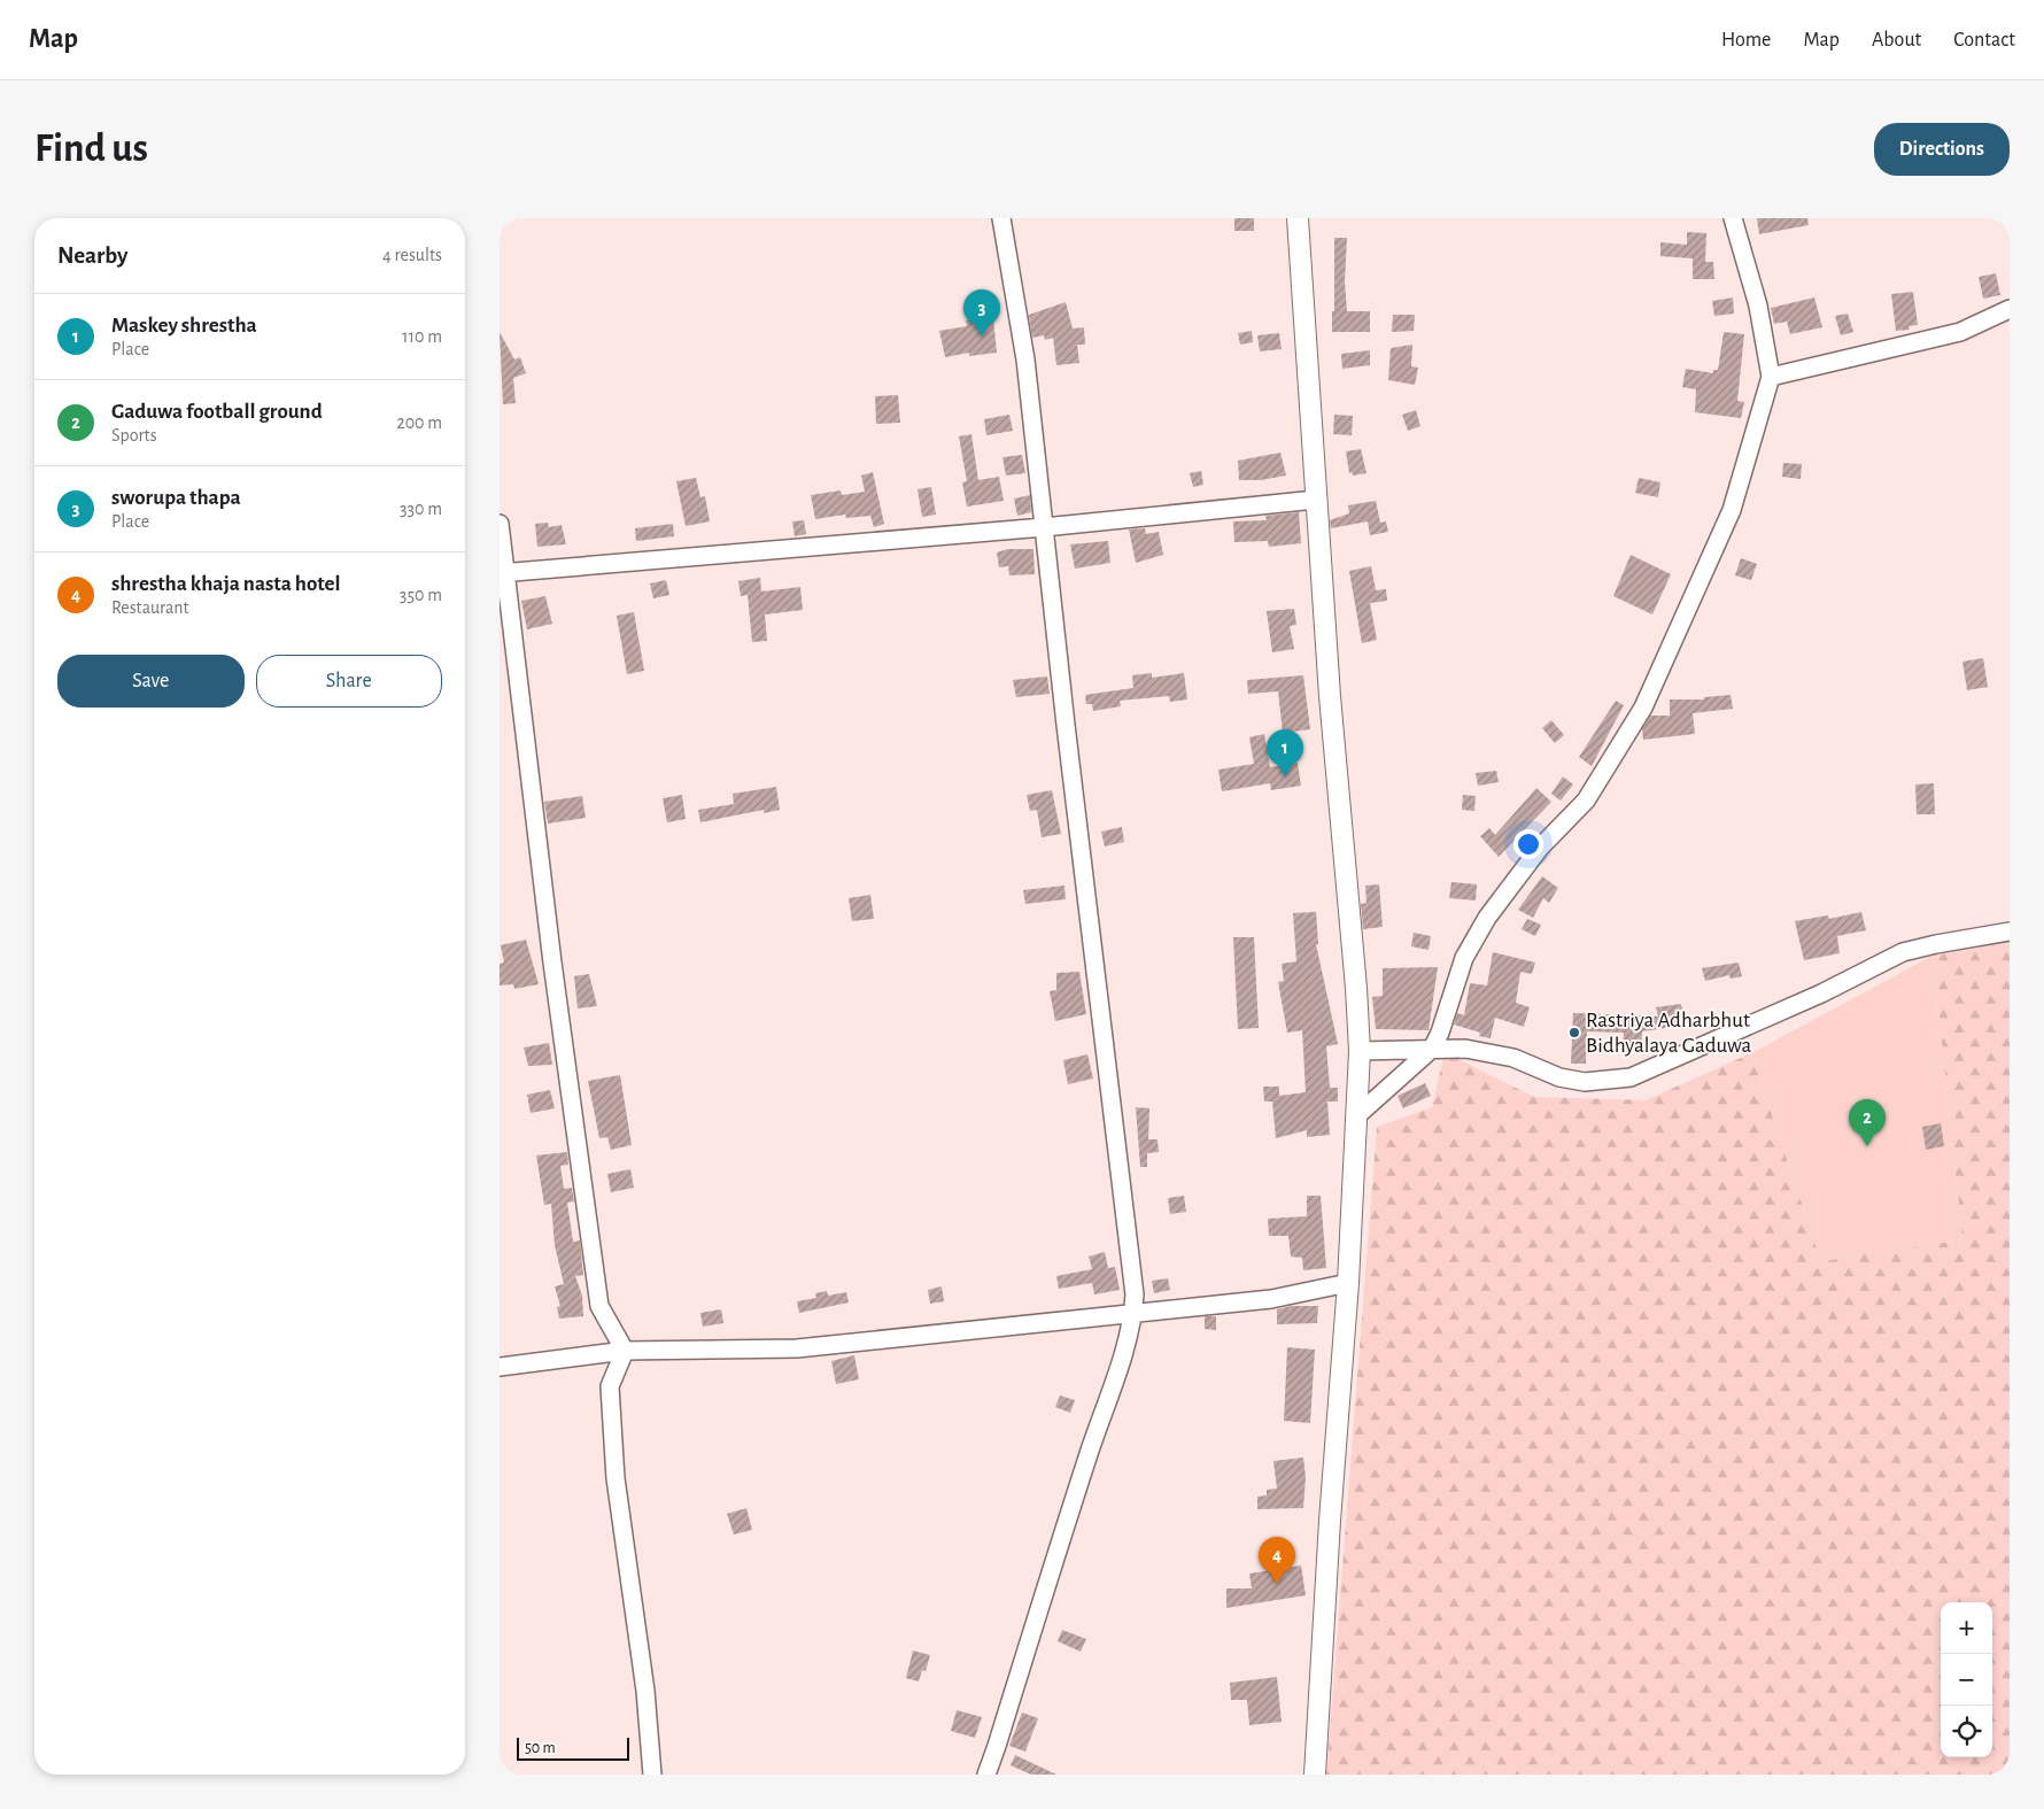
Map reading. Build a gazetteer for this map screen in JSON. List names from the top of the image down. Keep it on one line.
{"places":["Rastriya Adharbhut Bidhyalaya Gaduwa"],"scale_bar":"50 m","page":{"header":"Map","nav":["Home","Map","About","Contact"],"buttons":["Directions",["Save","Share"]],"title":"Find us","heading":["Nearby","4 results"],"pins":["3","1","2","4"],"list":[{"mark":"1","name":"Maskey shrestha","note":"Place","value":"110 m"},{"mark":"2","name":"Gaduwa football ground","note":"Sports","value":"200 m"},{"mark":"3","name":"sworupa thapa","note":"Place","value":"330 m"},{"mark":"4","name":"shrestha khaja nasta hotel","note":"Restaurant","value":"350 m"}],"map_buttons":["+","−"],"scale":"50 m"}}
